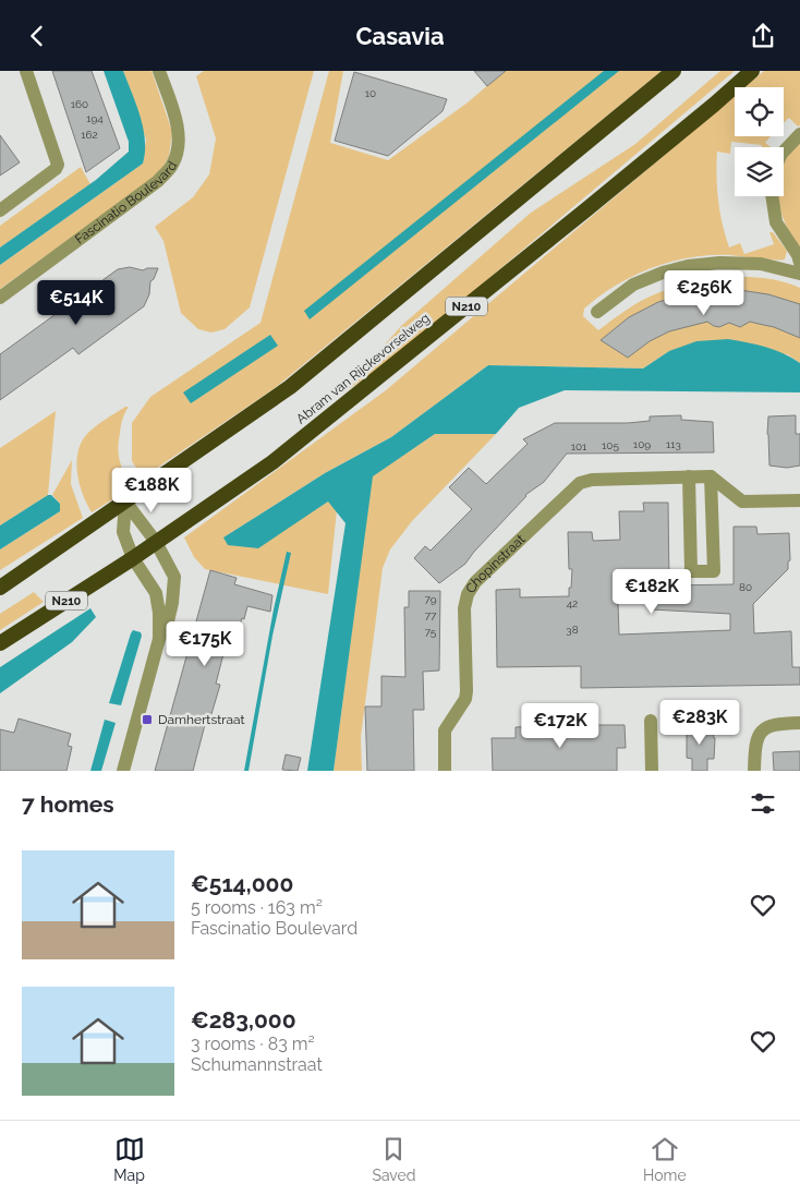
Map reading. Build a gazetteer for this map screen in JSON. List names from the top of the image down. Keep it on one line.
{"streets":{"highway":["N210","Abram van Rijckevorselweg"],"street":["Fascinatio Boulevard","Chopinstraat"]},"places":{"transit":["Damhertstraat"]},"house_numbers":["10","160","194","162","109","113","105","101","80","79","42","77","38","75"],"page":{"header":"Casavia","price":["€256K","€514K","€188K","€182K","€175K","€283K","€172K"],"heading":"7 homes","list":[{"name":"€514,000","note":"5 rooms · 163 m² · Fascinatio Boulevard"},{"name":"€283,000","note":"3 rooms · 83 m² · Schumannstraat"}],"tabs":["Map","Saved","Home"]}}
